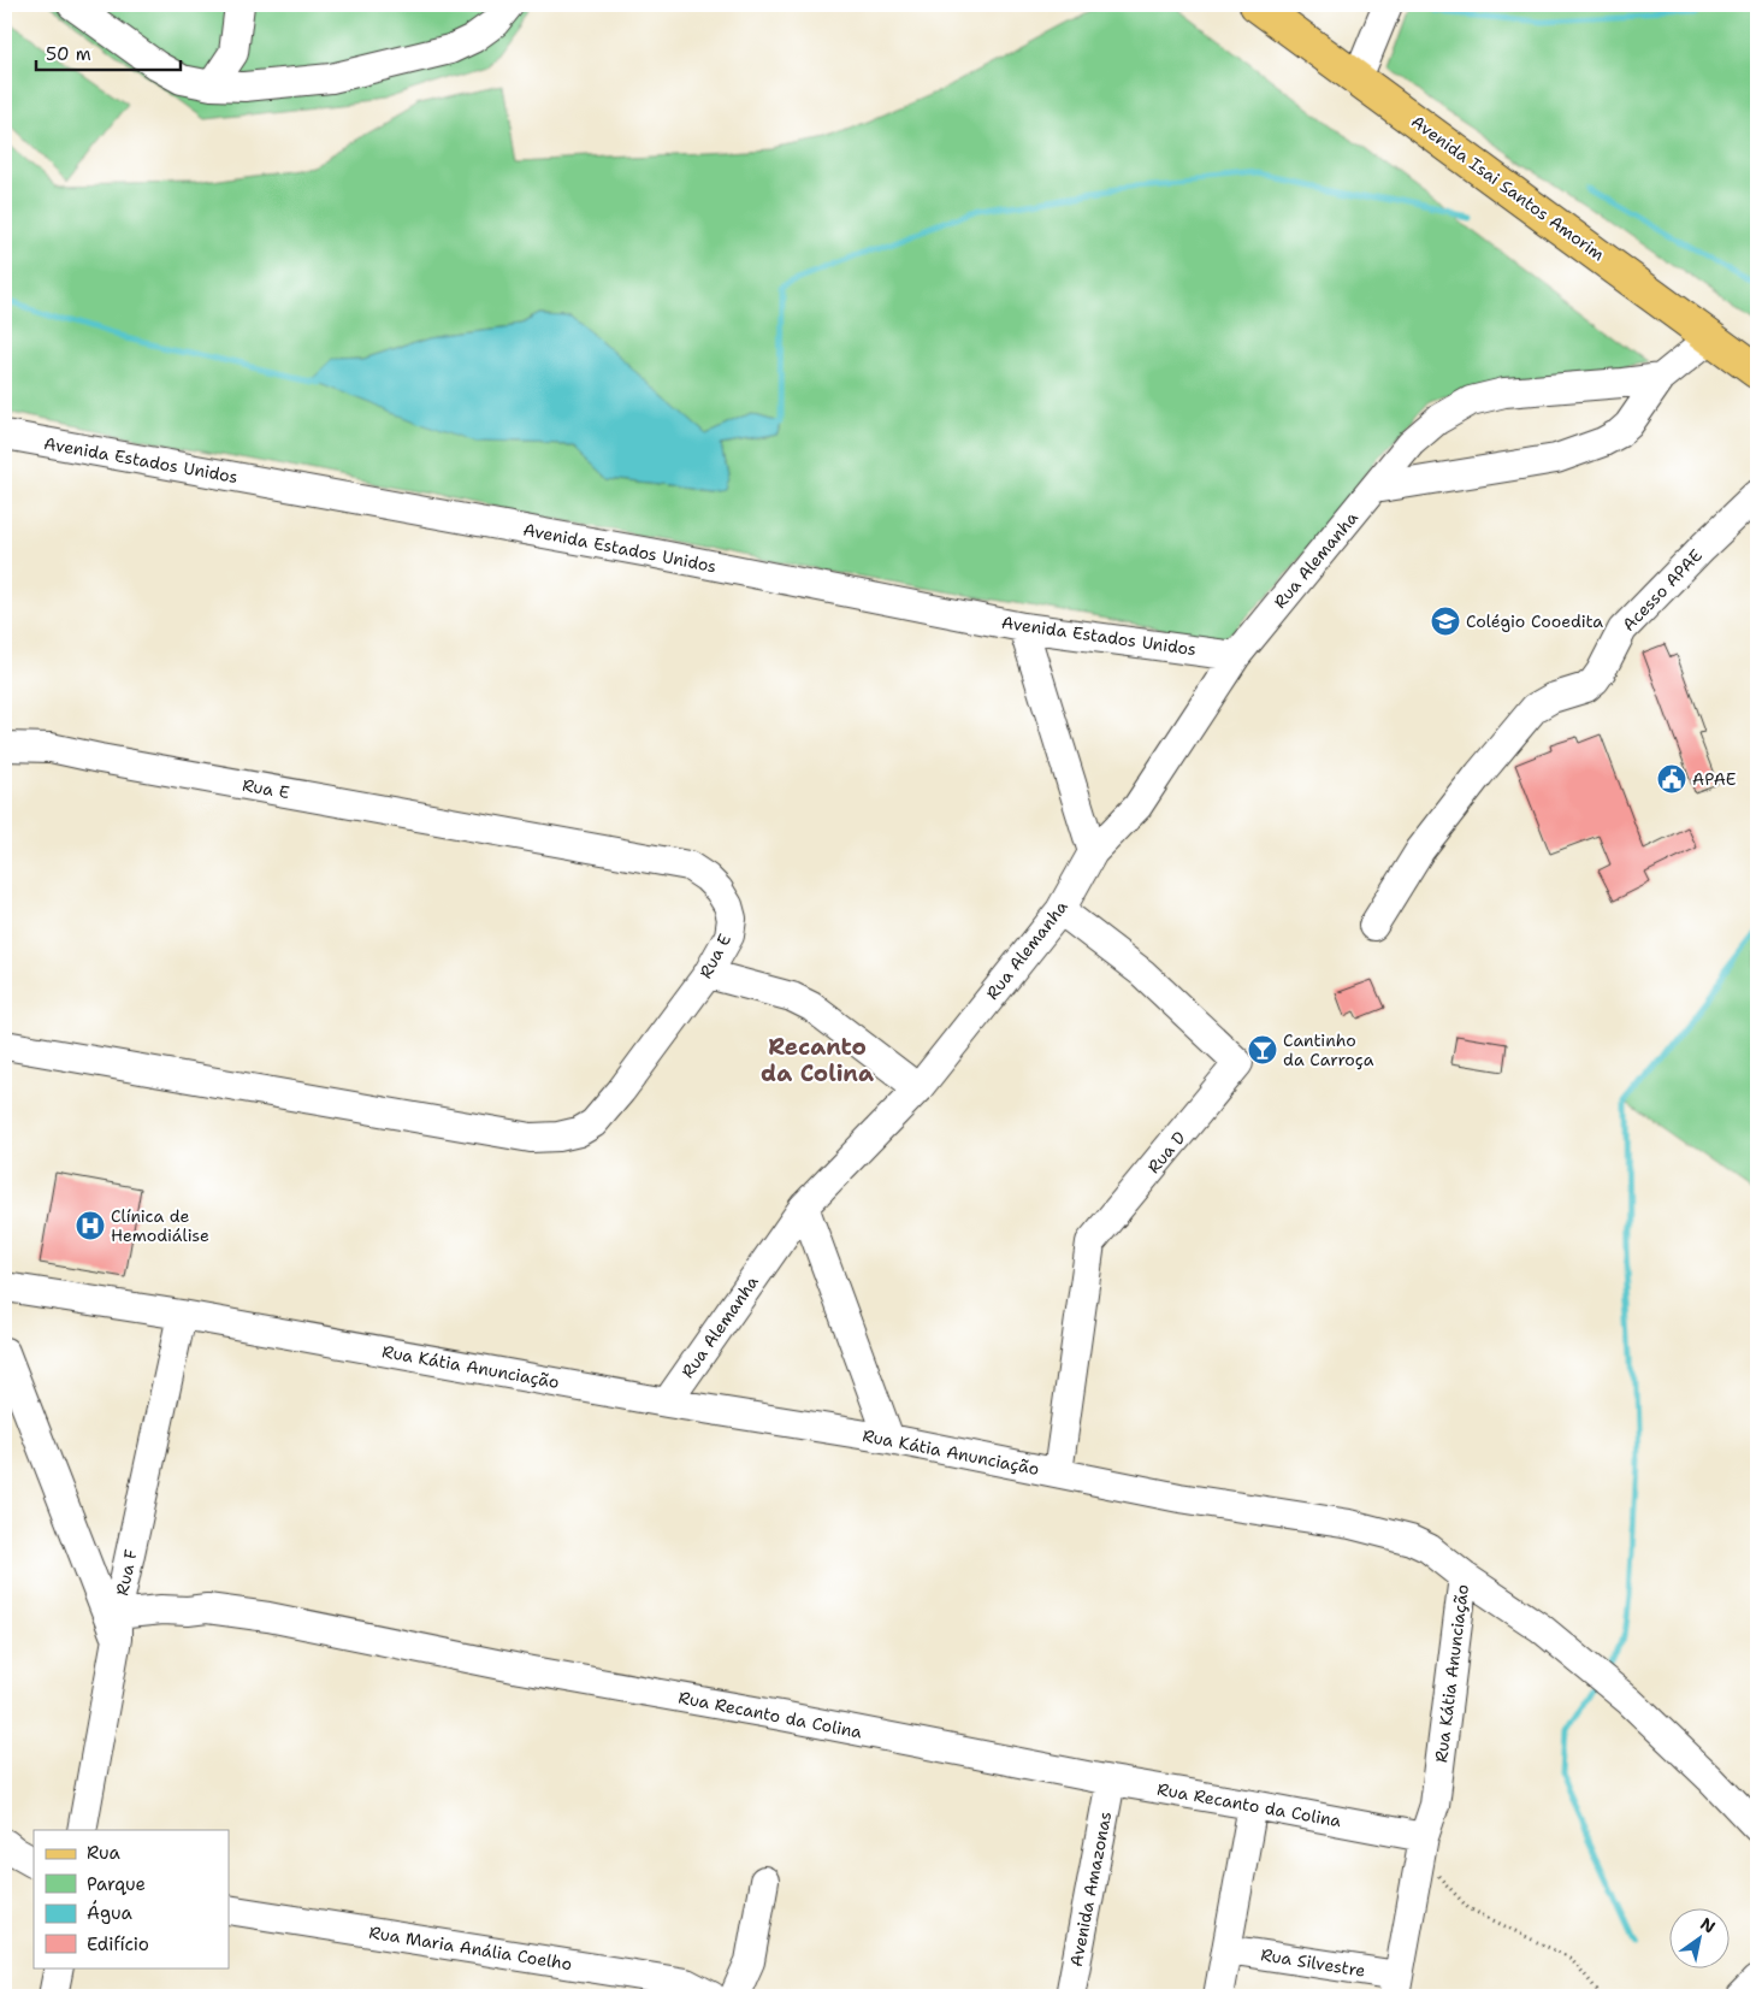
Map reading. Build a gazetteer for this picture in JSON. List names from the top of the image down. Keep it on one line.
{"streets":{"main road":["Avenida Isai Santos Amorim"],"street":["Avenida Estados Unidos","Rua Alemanha","Acesso APAE","Rua E","Rua D","Rua Kátia Anunciação","Rua F","Rua Recanto da Colina","Avenida Amazonas","Rua Maria Anália Coelho","Rua Silvestre"]},"crossings":[["Avenida Estados Unidos","Rua Alemanha"],["Rua Alemanha","Rua D"],["Rua Alemanha","Rua Kátia Anunciação"],["Rua D","Rua Kátia Anunciação"],["Rua Kátia Anunciação","Rua F"],["Rua Kátia Anunciação","Rua Recanto da Colina"],["Rua Kátia Anunciação","Rua Silvestre"],["Rua F","Rua Recanto da Colina"],["Rua Recanto da Colina","Avenida Amazonas"]],"districts":["Recanto da Colina"],"places":{"school or university":["Colégio Cooedita"],"public building":["APAE"],"bar":["Cantinho da Carroça"],"hospital":["Clínica de Hemodiálise"]},"legend":["Rua","Parque","Água","Edifício"],"scale_bar":"50 m","north":"top right"}
